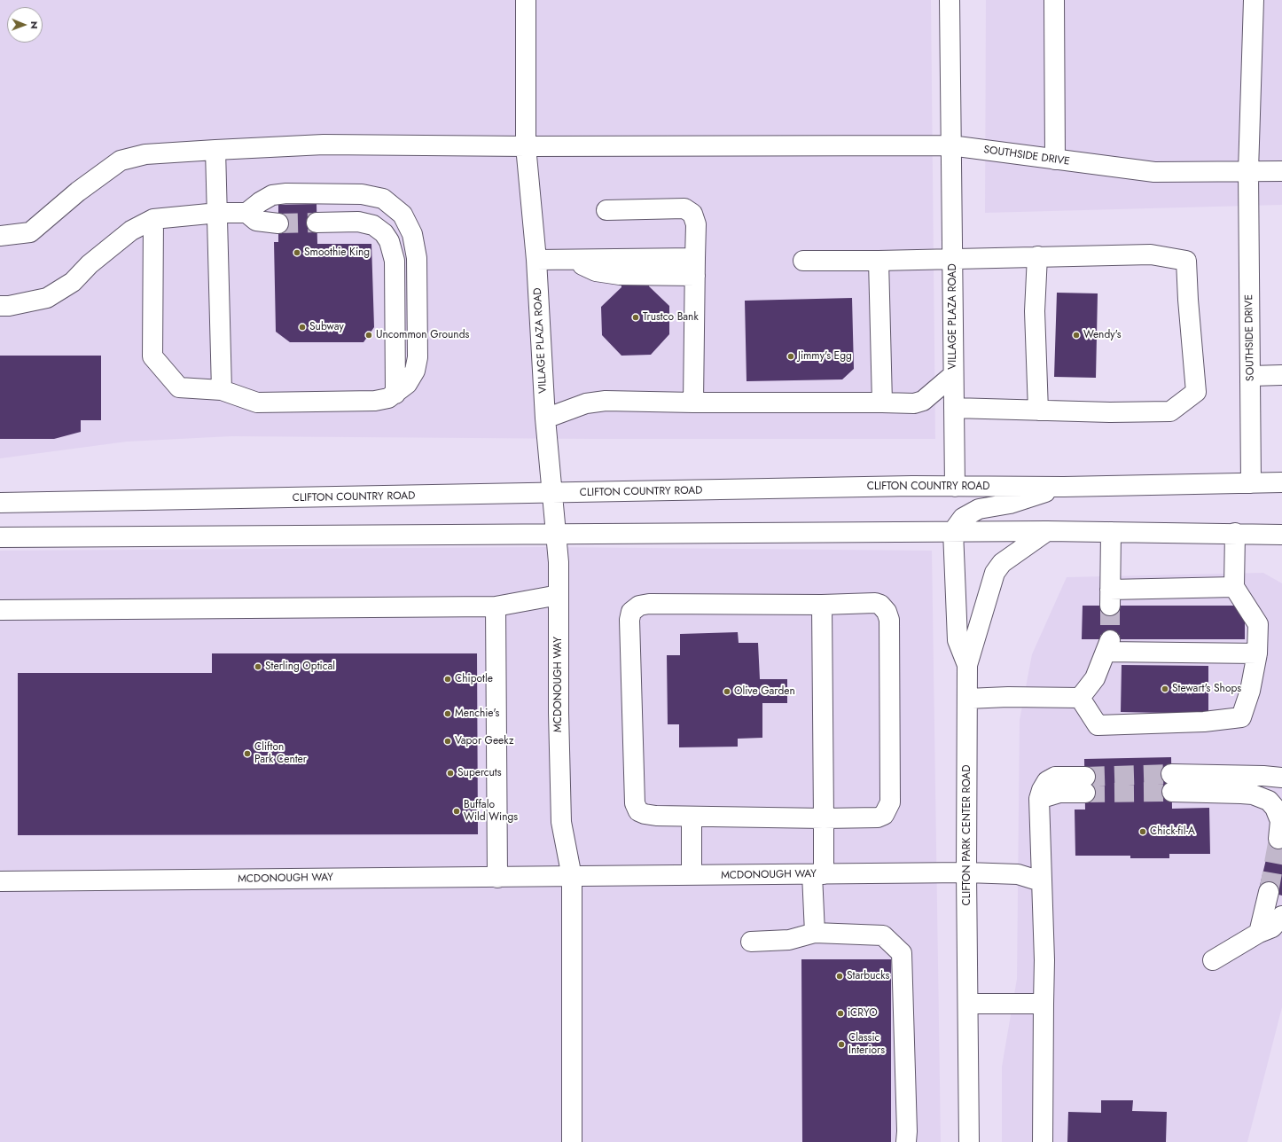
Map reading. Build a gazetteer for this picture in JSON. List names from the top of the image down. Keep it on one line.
{"streets":{"street":["SOUTHSIDE DRIVE","VILLAGE PLAZA ROAD","CLIFTON COUNTRY ROAD","MCDONOUGH WAY","CLIFTON PARK CENTER ROAD"]},"crossings":[["SOUTHSIDE DRIVE","VILLAGE PLAZA ROAD"],["SOUTHSIDE DRIVE","CLIFTON COUNTRY ROAD"],["VILLAGE PLAZA ROAD","CLIFTON COUNTRY ROAD"],["VILLAGE PLAZA ROAD","MCDONOUGH WAY"],["MCDONOUGH WAY","CLIFTON PARK CENTER ROAD"]],"places":["Smoothie King","Trustco Bank","Subway","Uncommon Grounds","Wendy's","Jimmy's Egg","Sterling Optical","Chipotle","Stewart's Shops","Olive Garden","Menchie's","Vapor Geekz","Clifton Park Center","Supercuts","Buffalo Wild Wings","Chick-fil-A","Starbucks","iCRYO","Classic Interiors"],"north":"right"}
